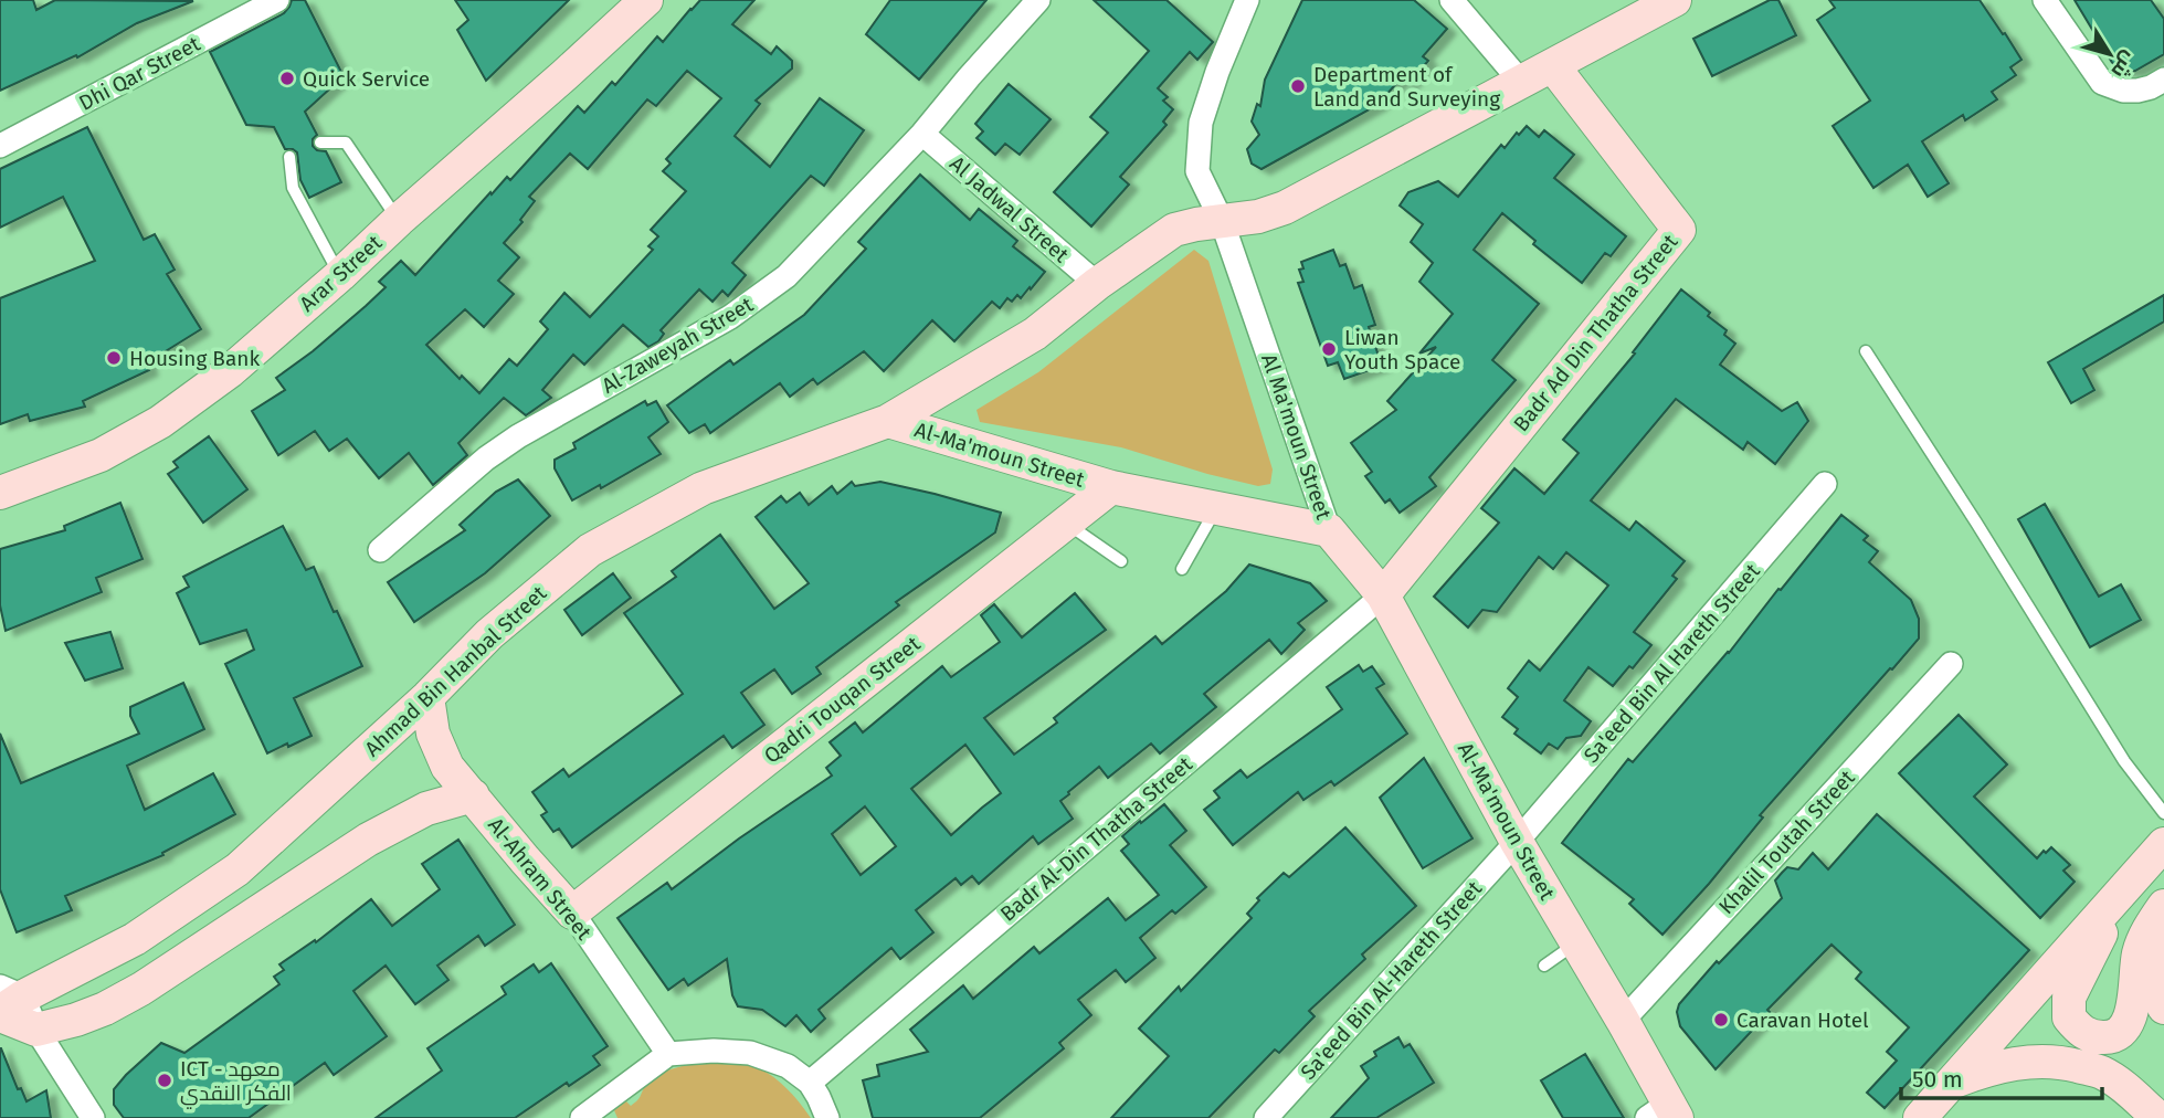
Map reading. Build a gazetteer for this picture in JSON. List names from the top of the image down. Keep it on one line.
{"streets":{"street":["Dhi Qar Street","Al Jadwal Street","Arar Street","Badr Ad Din Thatha Street","Al-Zaweyah Street","Al Ma'moun Street","Al-Ma'moun Street","Sa'eed Bin Al Hareth Street","Ahmad Bin Hanbal Street","Qadri Touqan Street","Badr Al-Din Thatha Street","Khalil Toutah Street","Al-Ahram Street","Sa'eed Bin Al-Hareth Street"]},"crossings":[["Al Jadwal Street","Al-Zaweyah Street"],["Al Jadwal Street","Ahmad Bin Hanbal Street"],["Badr Ad Din Thatha Street","Al-Ma'moun Street"],["Badr Ad Din Thatha Street","Ahmad Bin Hanbal Street"],["Badr Ad Din Thatha Street","Badr Al-Din Thatha Street"],["Al Ma'moun Street","Al-Ma'moun Street"],["Al Ma'moun Street","Ahmad Bin Hanbal Street"],["Al Ma'moun Street","Qadri Touqan Street"],["Al-Ma'moun Street","Sa'eed Bin Al Hareth Street"],["Al-Ma'moun Street","Ahmad Bin Hanbal Street"],["Al-Ma'moun Street","Qadri Touqan Street"],["Al-Ma'moun Street","Badr Al-Din Thatha Street"],["Al-Ma'moun Street","Khalil Toutah Street"],["Al-Ma'moun Street","Sa'eed Bin Al-Hareth Street"],["Sa'eed Bin Al Hareth Street","Sa'eed Bin Al-Hareth Street"],["Ahmad Bin Hanbal Street","Al-Ahram Street"],["Qadri Touqan Street","Al-Ahram Street"]],"places":["Quick Service","Department of Land and Surveying","Liwan Youth Space","Housing Bank","Caravan Hotel","ICT - معهد الفكر النقدي"],"scale_bar":"50 m","north":"bottom right"}
